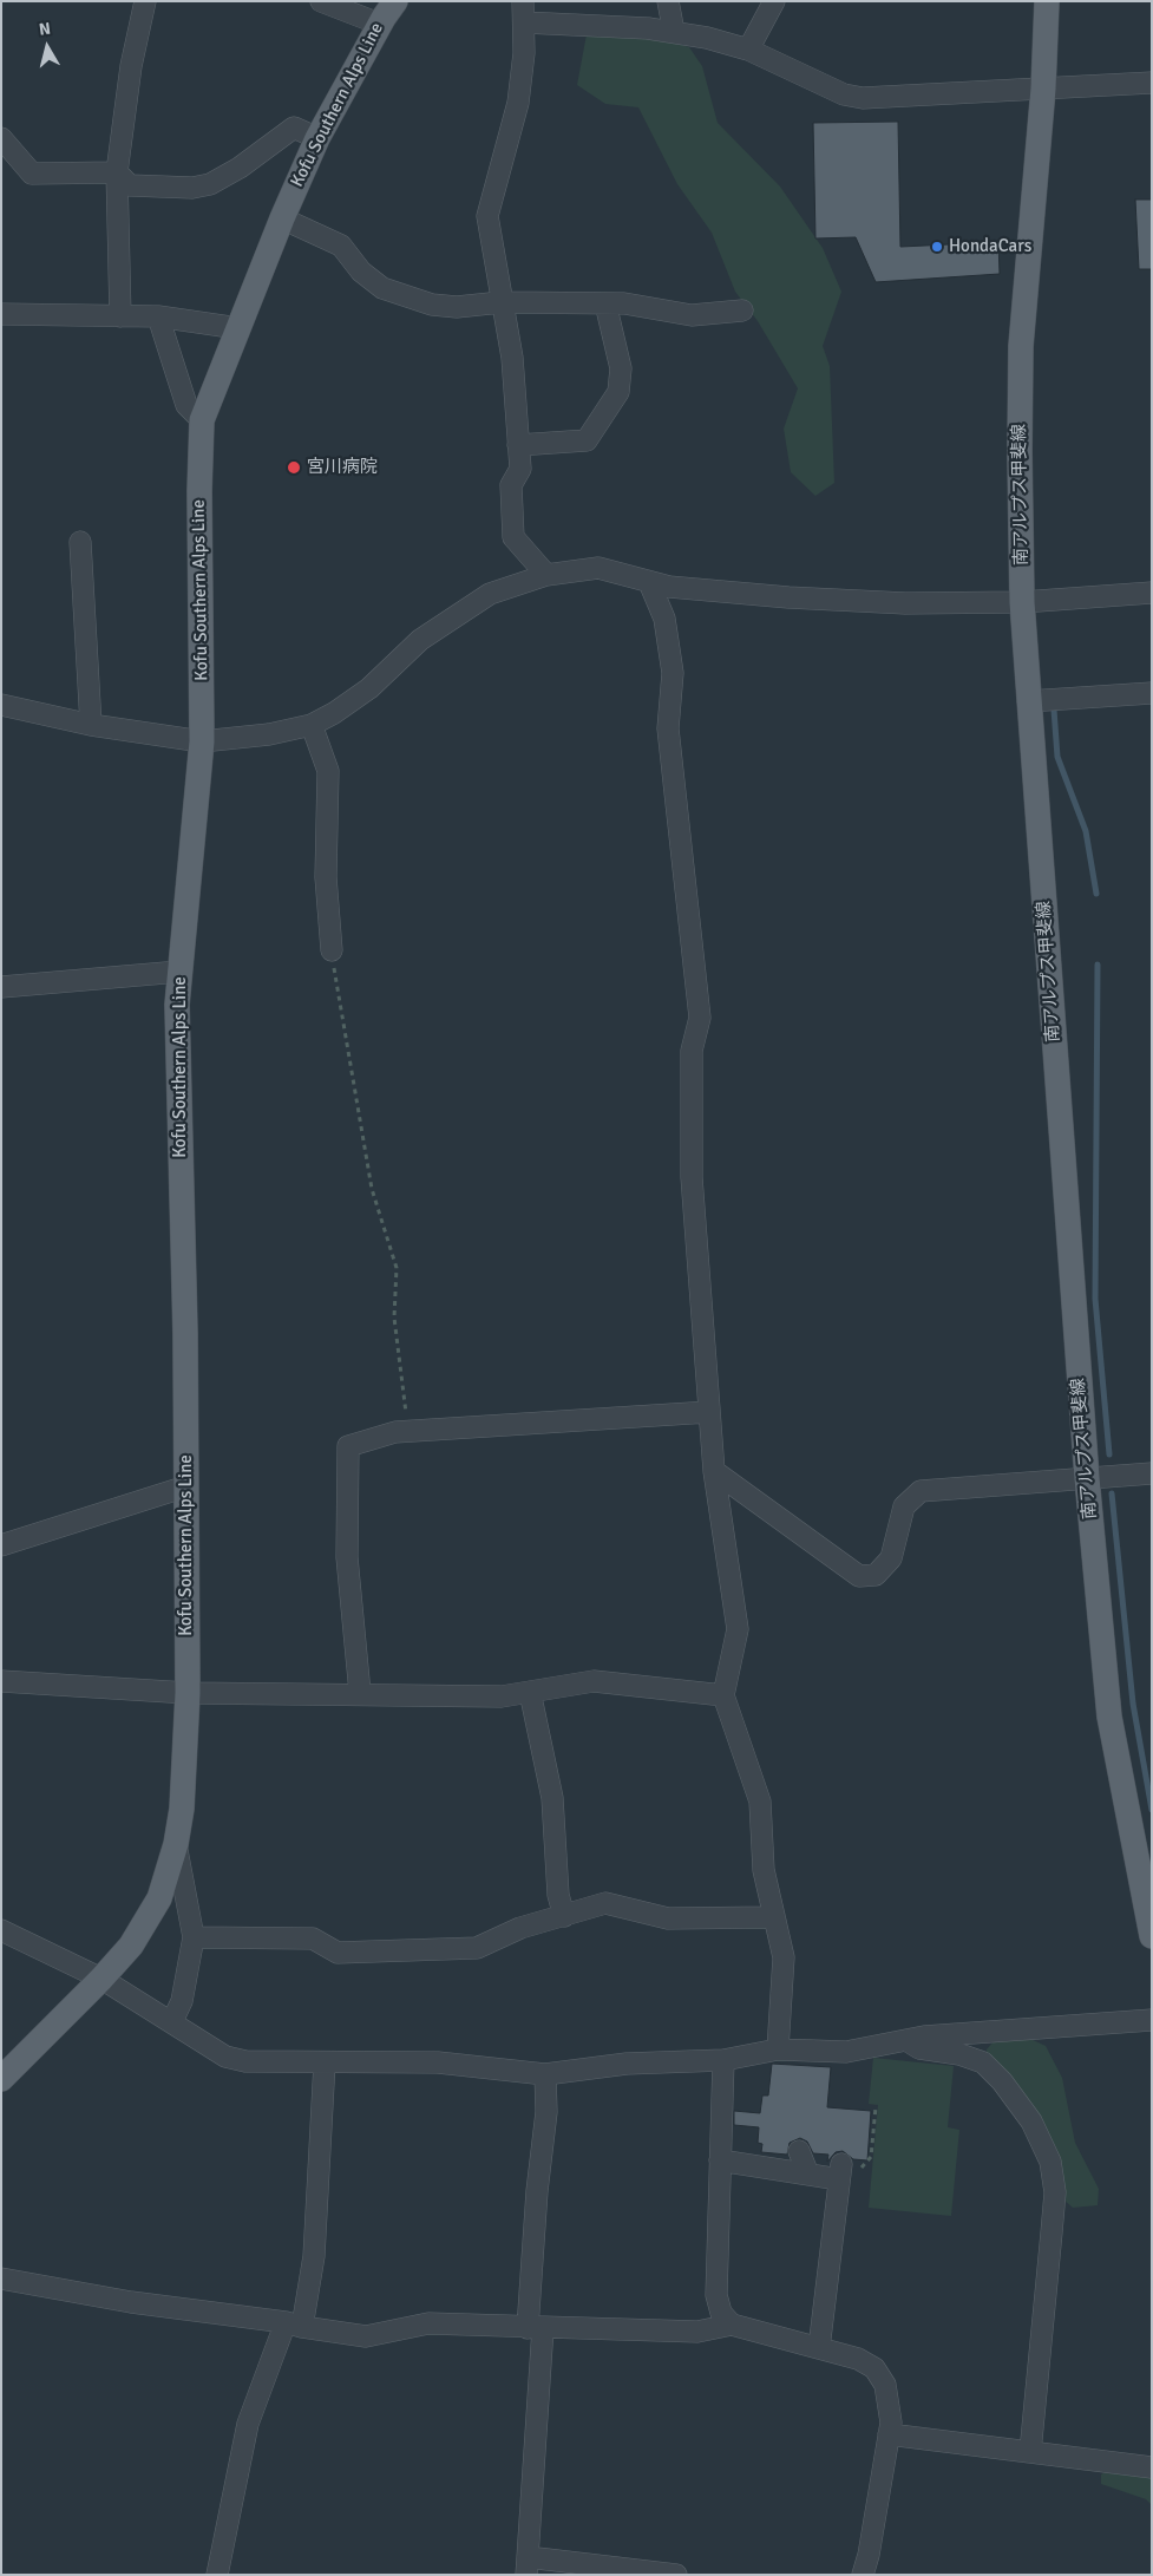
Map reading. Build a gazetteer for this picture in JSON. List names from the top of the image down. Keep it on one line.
{"streets":{"main road":["Kofu Southern Alps Line","南アルプス甲斐線"]},"places":["HondaCars","宮川病院"],"north":"top"}
